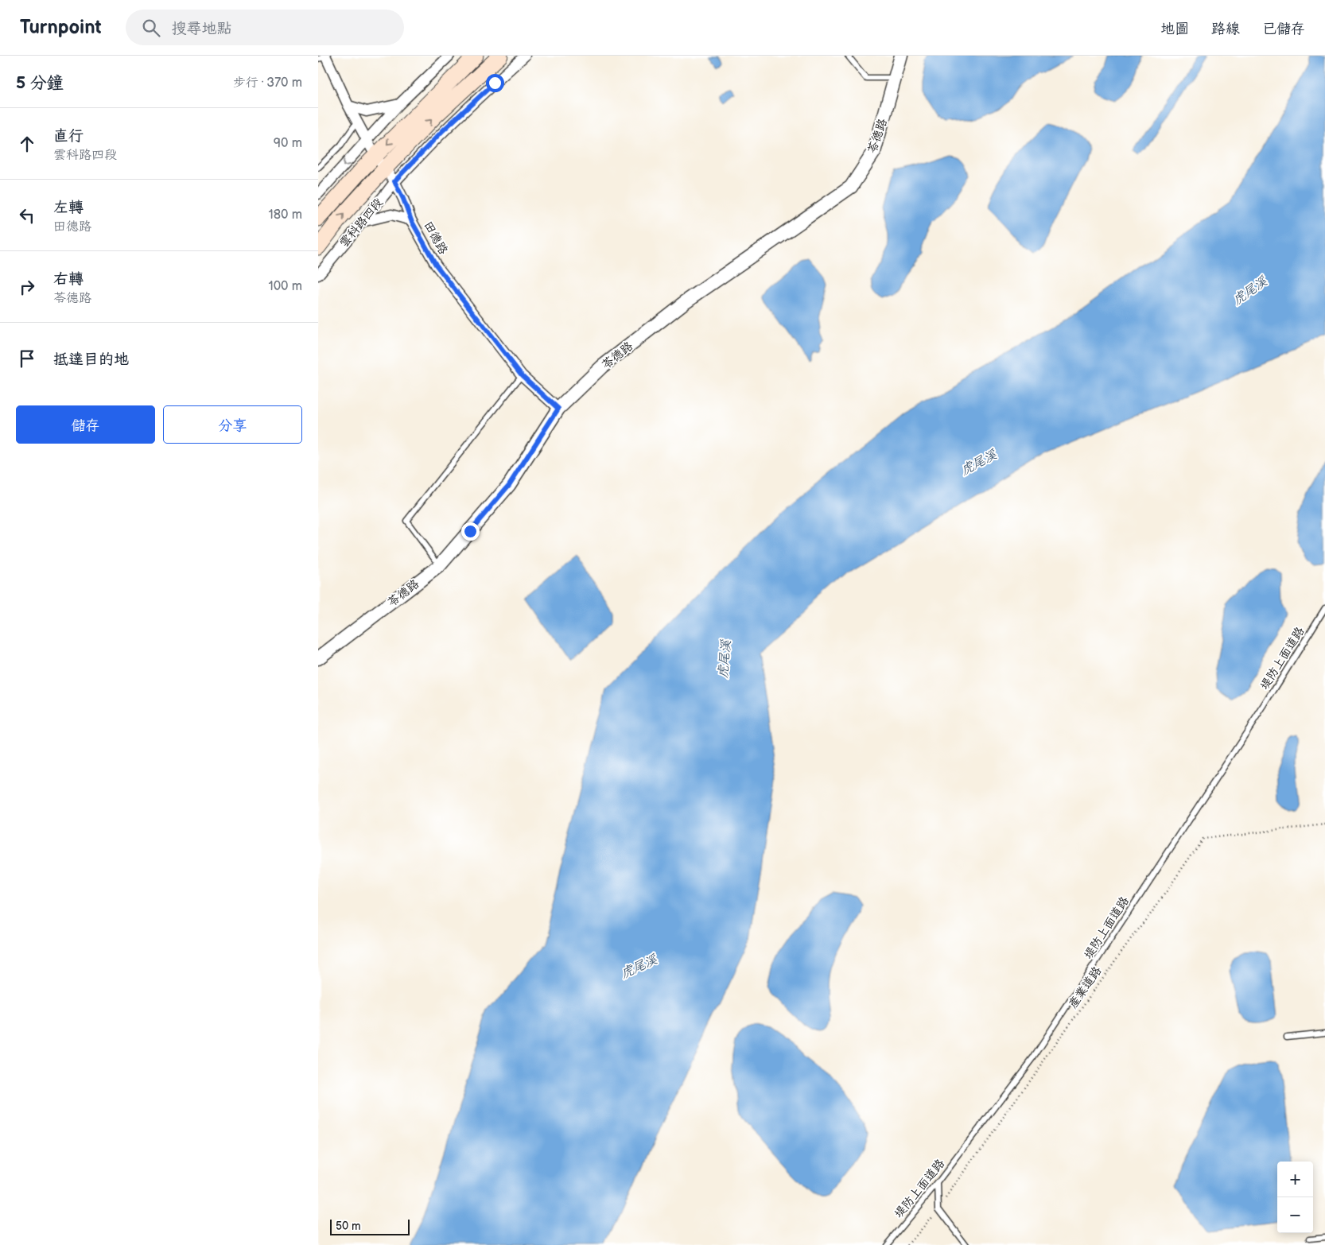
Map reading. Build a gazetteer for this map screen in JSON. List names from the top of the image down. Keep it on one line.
{"streets":{"main road":["雲科路四段"],"street":["苓德路","田德路"],"lane":["堤防上面道路"],"path":["產業道路"]},"crossings":[["苓德路","田德路"],["雲科路四段","田德路"]],"water":["虎尾溪"],"scale_bar":"50 m","page":{"header":"Turnpoint","search":"搜尋地點","nav":["地圖","路線","已儲存"],"heading":["5 分鐘","步行 · 370 m"],"list":[["直行","雲科路四段","90 m"],["左轉","田德路","180 m"],["右轉","苓德路","100 m"],"抵達目的地"],"buttons":["儲存","分享"],"map_buttons":["+","−"],"scale":"50 m"}}
